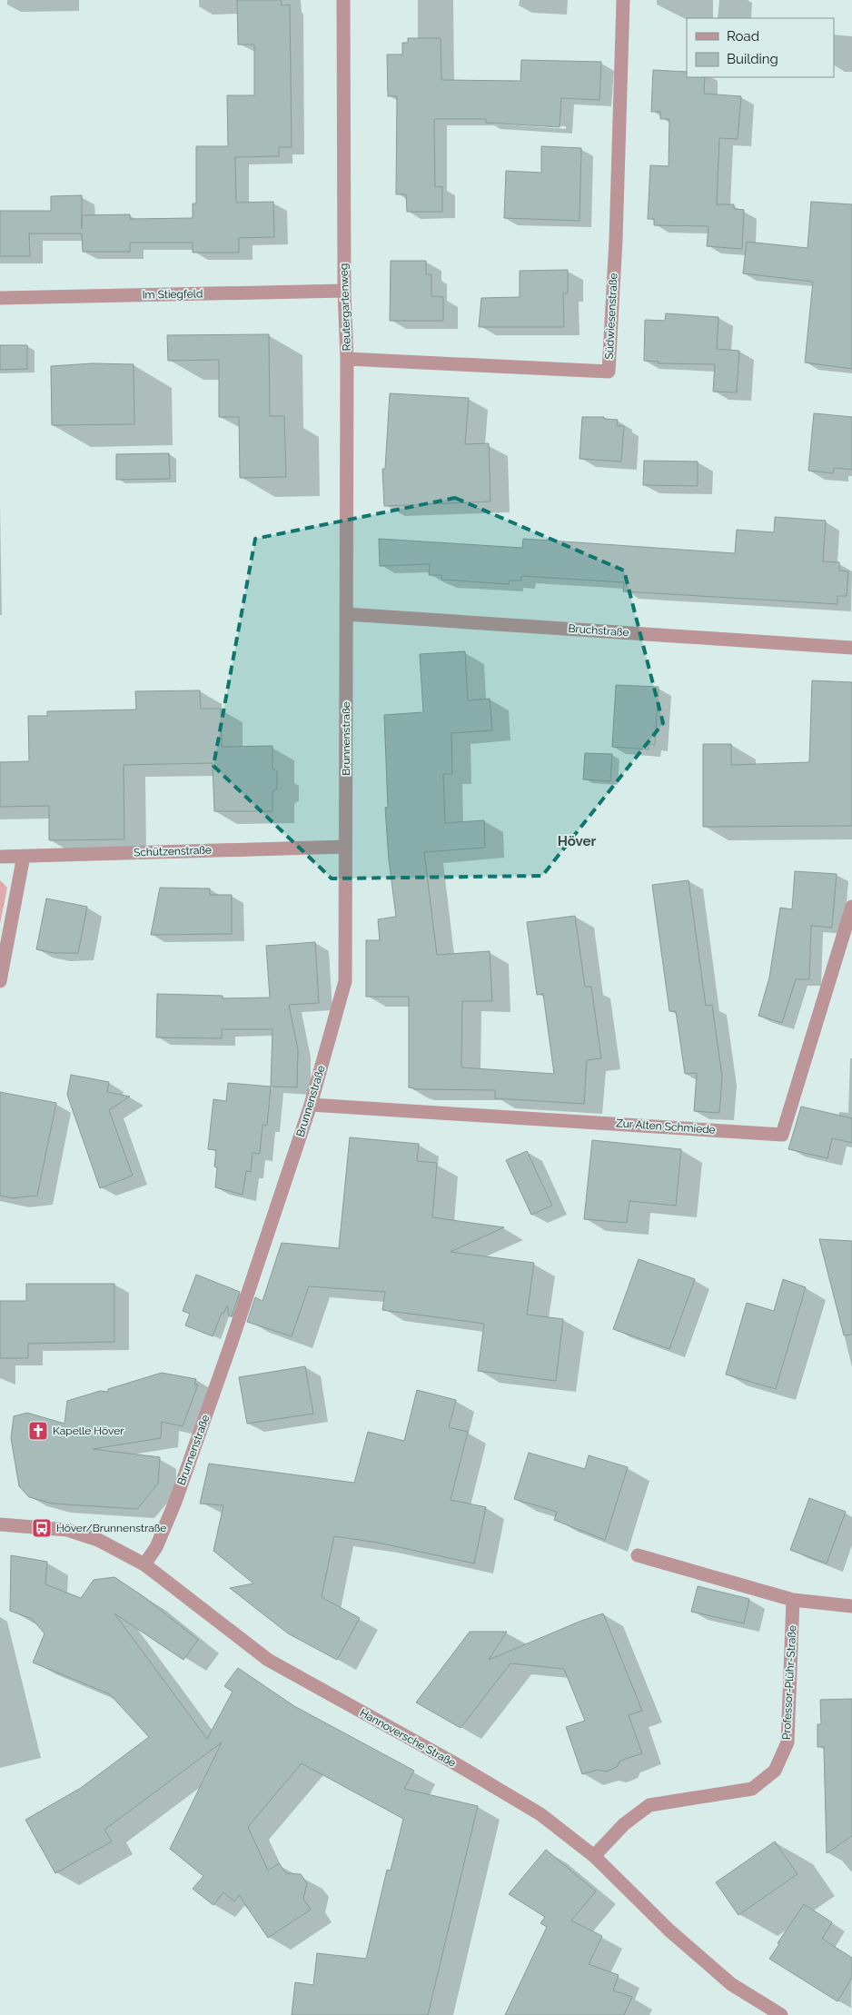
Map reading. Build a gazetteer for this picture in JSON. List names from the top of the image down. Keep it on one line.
{"streets":{"street":["Im Stiegfeld","Reutergartenweg","Südwiesenstraße","Bruchstraße","Brunnenstraße","Schützenstraße","Zur Alten Schmiede","Professor-Plühr-Straße","Hannoversche Straße"]},"crossings":[["Im Stiegfeld","Reutergartenweg"],["Reutergartenweg","Südwiesenstraße"],["Reutergartenweg","Bruchstraße"],["Reutergartenweg","Brunnenstraße"],["Bruchstraße","Brunnenstraße"],["Brunnenstraße","Schützenstraße"],["Brunnenstraße","Zur Alten Schmiede"],["Brunnenstraße","Hannoversche Straße"],["Professor-Plühr-Straße","Hannoversche Straße"]],"districts":["Höver"],"places":{"church":["Kapelle Höver"],"bus stop":["Höver/Brunnenstraße"]},"legend":["Road","Building"]}
